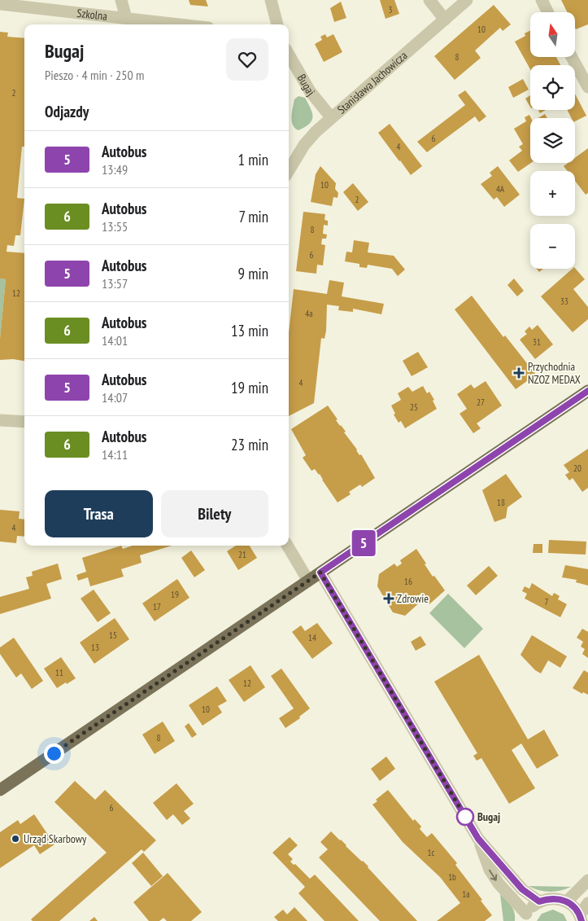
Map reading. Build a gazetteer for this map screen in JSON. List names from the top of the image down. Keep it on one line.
{"streets":{"street":["Szkolna","Stanisława Jachowicza","Bugaj"]},"crossings":[["Stanisława Jachowicza","Bugaj"]],"places":{"health":["Przychodnia NZOZ MEDAX","Zdrowie"],"other":["Bugaj","Urząd Skarbowy"]},"lines":["bus line 5"],"house_numbers":["3","10","8","2","6","4","10","4A","2","8","6","12","33","4a","31","4","27","25","20","18","4","21","16","19","7","17","15","14","13","11","12","10","8","6","1c","1b","1a"],"north":"top","page":{"on_map":"5","map_buttons":["+","−"],"heading":[["Bugaj","Pieszo · 4 min · 250 m"],"Odjazdy"],"list":[{"mark":"5","name":"Autobus","note":"13:49","value":"1 min"},{"mark":"6","name":"Autobus","note":"13:55","value":"7 min"},{"mark":"5","name":"Autobus","note":"13:57","value":"9 min"},{"mark":"6","name":"Autobus","note":"14:01","value":"13 min"},{"mark":"5","name":"Autobus","note":"14:07","value":"19 min"},{"mark":"6","name":"Autobus","note":"14:11","value":"23 min"}],"buttons":["Trasa","Bilety"]}}
